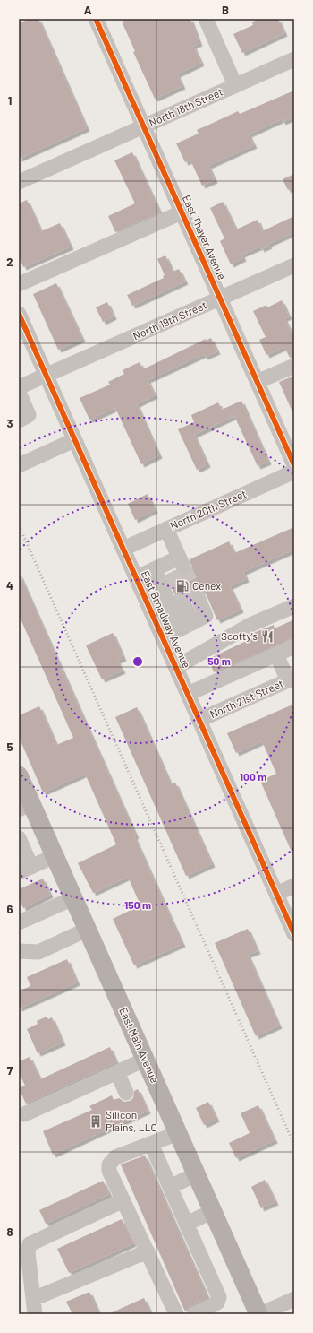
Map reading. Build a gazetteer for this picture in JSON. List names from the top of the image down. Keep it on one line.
{"streets":{"main road":["East Main Avenue"],"street":["North 18th Street","East Thayer Avenue","North 19th Street","North 20th Street","East Broadway Avenue","North 21st Street"]},"crossings":[["North 18th Street","East Thayer Avenue"],["East Thayer Avenue","North 19th Street"],["North 19th Street","East Broadway Avenue"],["North 20th Street","East Broadway Avenue"],["East Broadway Avenue","North 21st Street"]],"places":{"fuel station":["Cenex"],"restaurant":["Scotty's"],"building":["Silicon Plains, LLC"]},"grid":{"columns":["A","B"],"rows":["1","2","3","4","5","6","7","8"]},"rings":["50 m","100 m","150 m"]}
